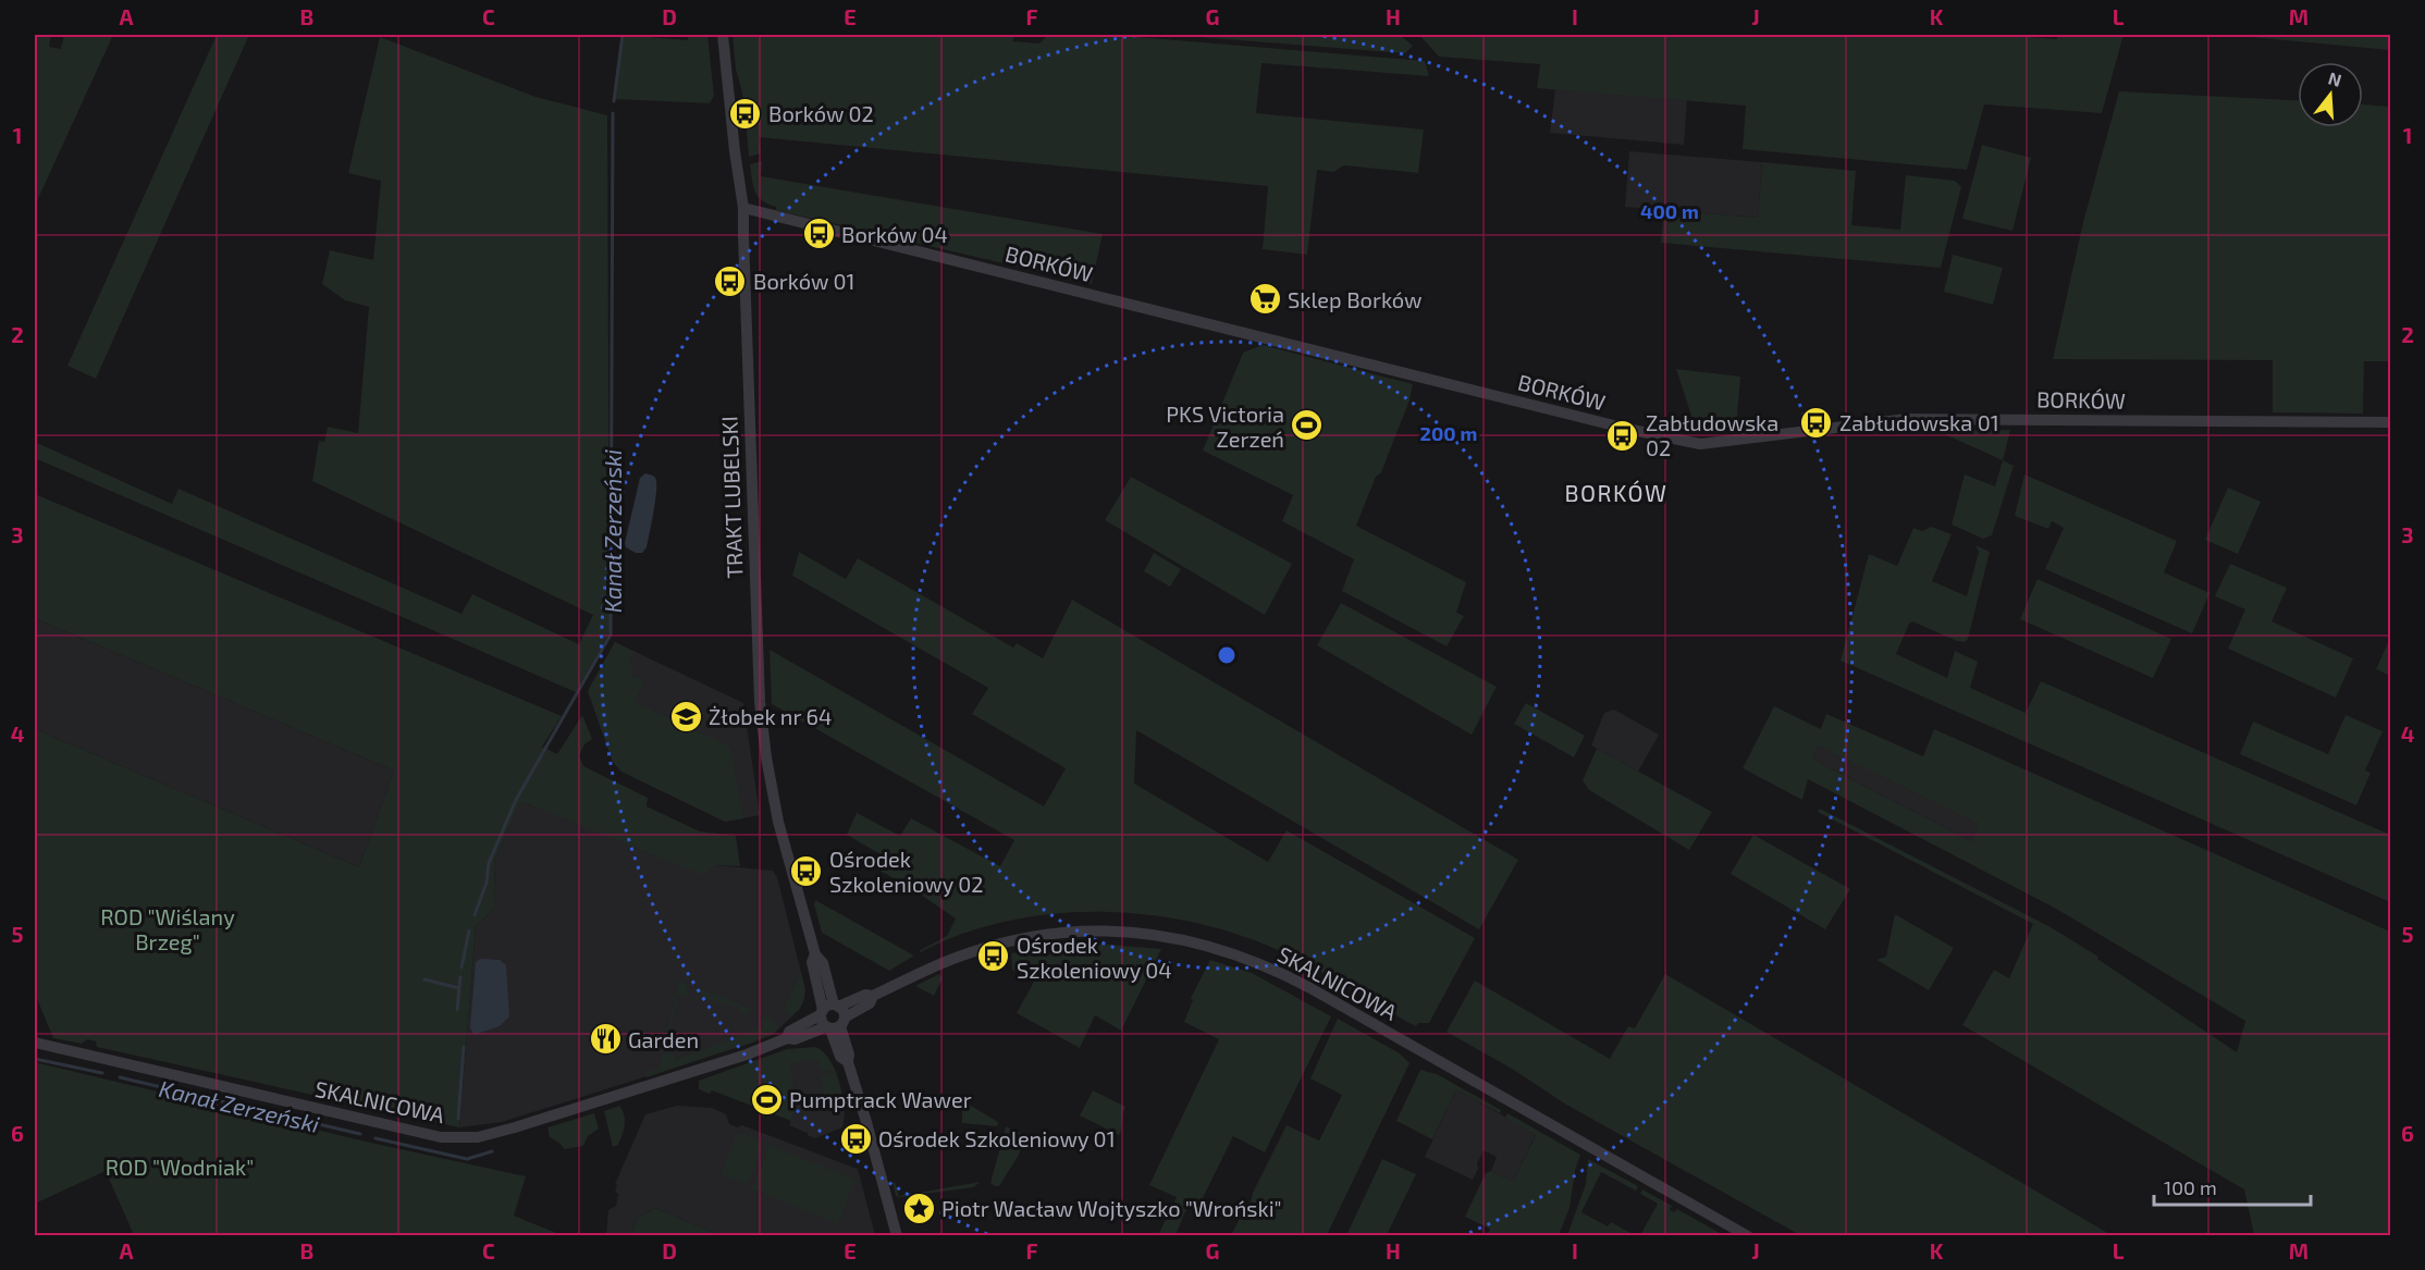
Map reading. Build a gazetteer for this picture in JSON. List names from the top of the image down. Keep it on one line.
{"streets":{"street":["BORKÓW","TRAKT LUBELSKI","SKALNICOWA"]},"crossings":[["BORKÓW","TRAKT LUBELSKI"],["TRAKT LUBELSKI","SKALNICOWA"]],"districts":["BORKÓW"],"water":["Kanał Zerzeński"],"parks":["ROD \"Wiślany Brzeg\"","ROD \"Wodniak\""],"places":{"bus stop":["Borków 02","Borków 04","Borków 01","Zabłudowska 01","Zabłudowska 02","Ośrodek Szkoleniowy 02","Ośrodek Szkoleniowy 04","Ośrodek Szkoleniowy 01"],"supermarket":["Sklep Borków"],"sports":["PKS Victoria Zerzeń","Pumptrack Wawer"],"school or university":["Żłobek nr 64"],"restaurant":["Garden"],"place":["Piotr Wacław Wojtyszko \"Wroński\""]},"scale_bar":"100 m","north":"top","grid":{"columns":["A","B","C","D","E","F","G","H","I","J","K","L","M"],"rows":["1","2","3","4","5","6"]},"rings":["400 m","200 m"]}
